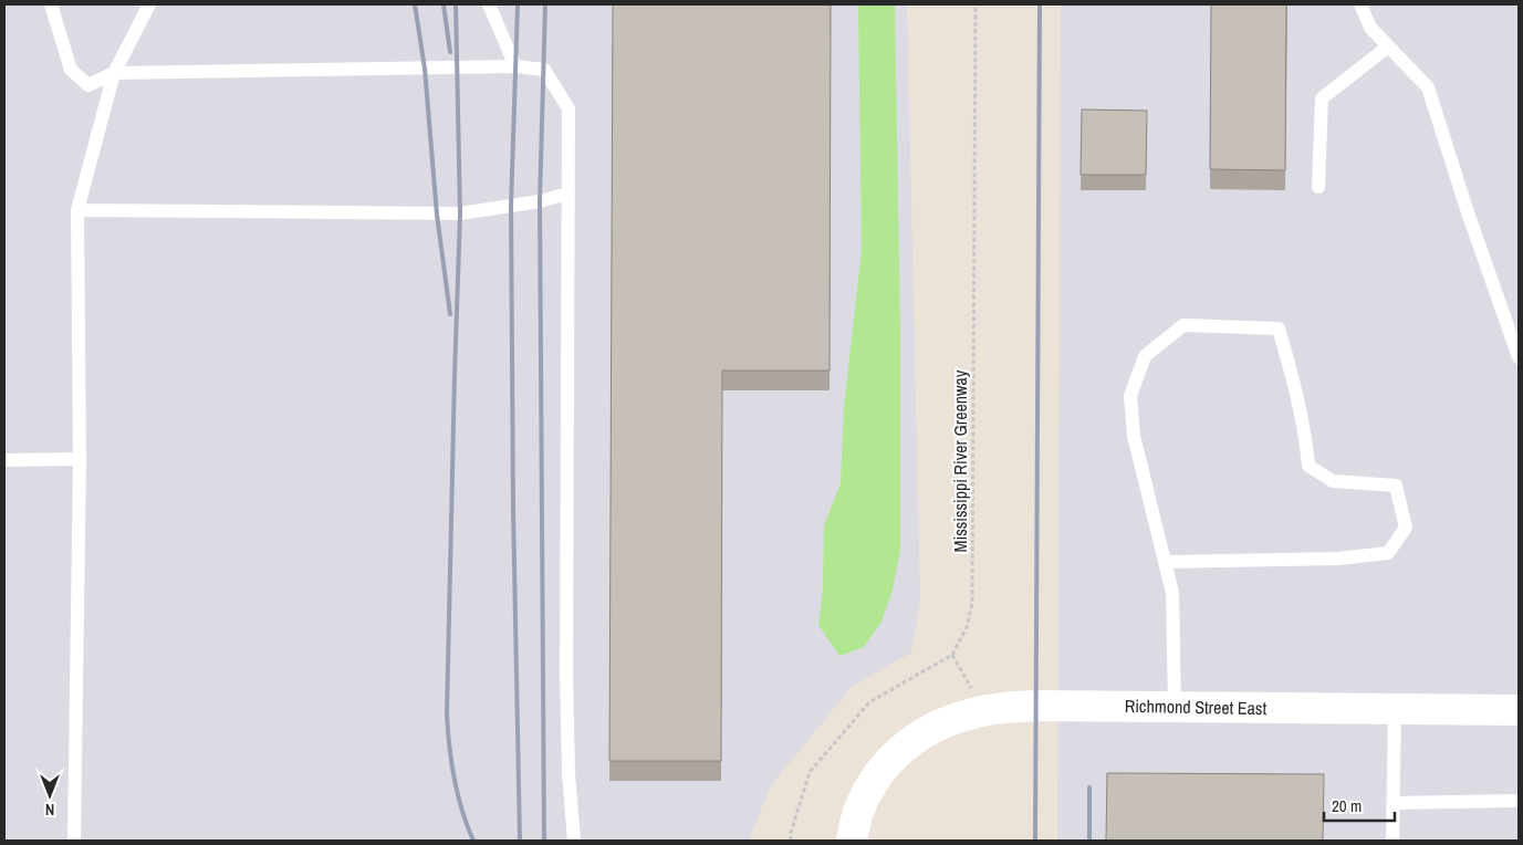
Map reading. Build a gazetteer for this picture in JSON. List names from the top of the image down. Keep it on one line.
{"streets":{"street":["Richmond Street East"],"path":["Mississippi River Greenway"]},"scale_bar":"20 m","north":"bottom"}
